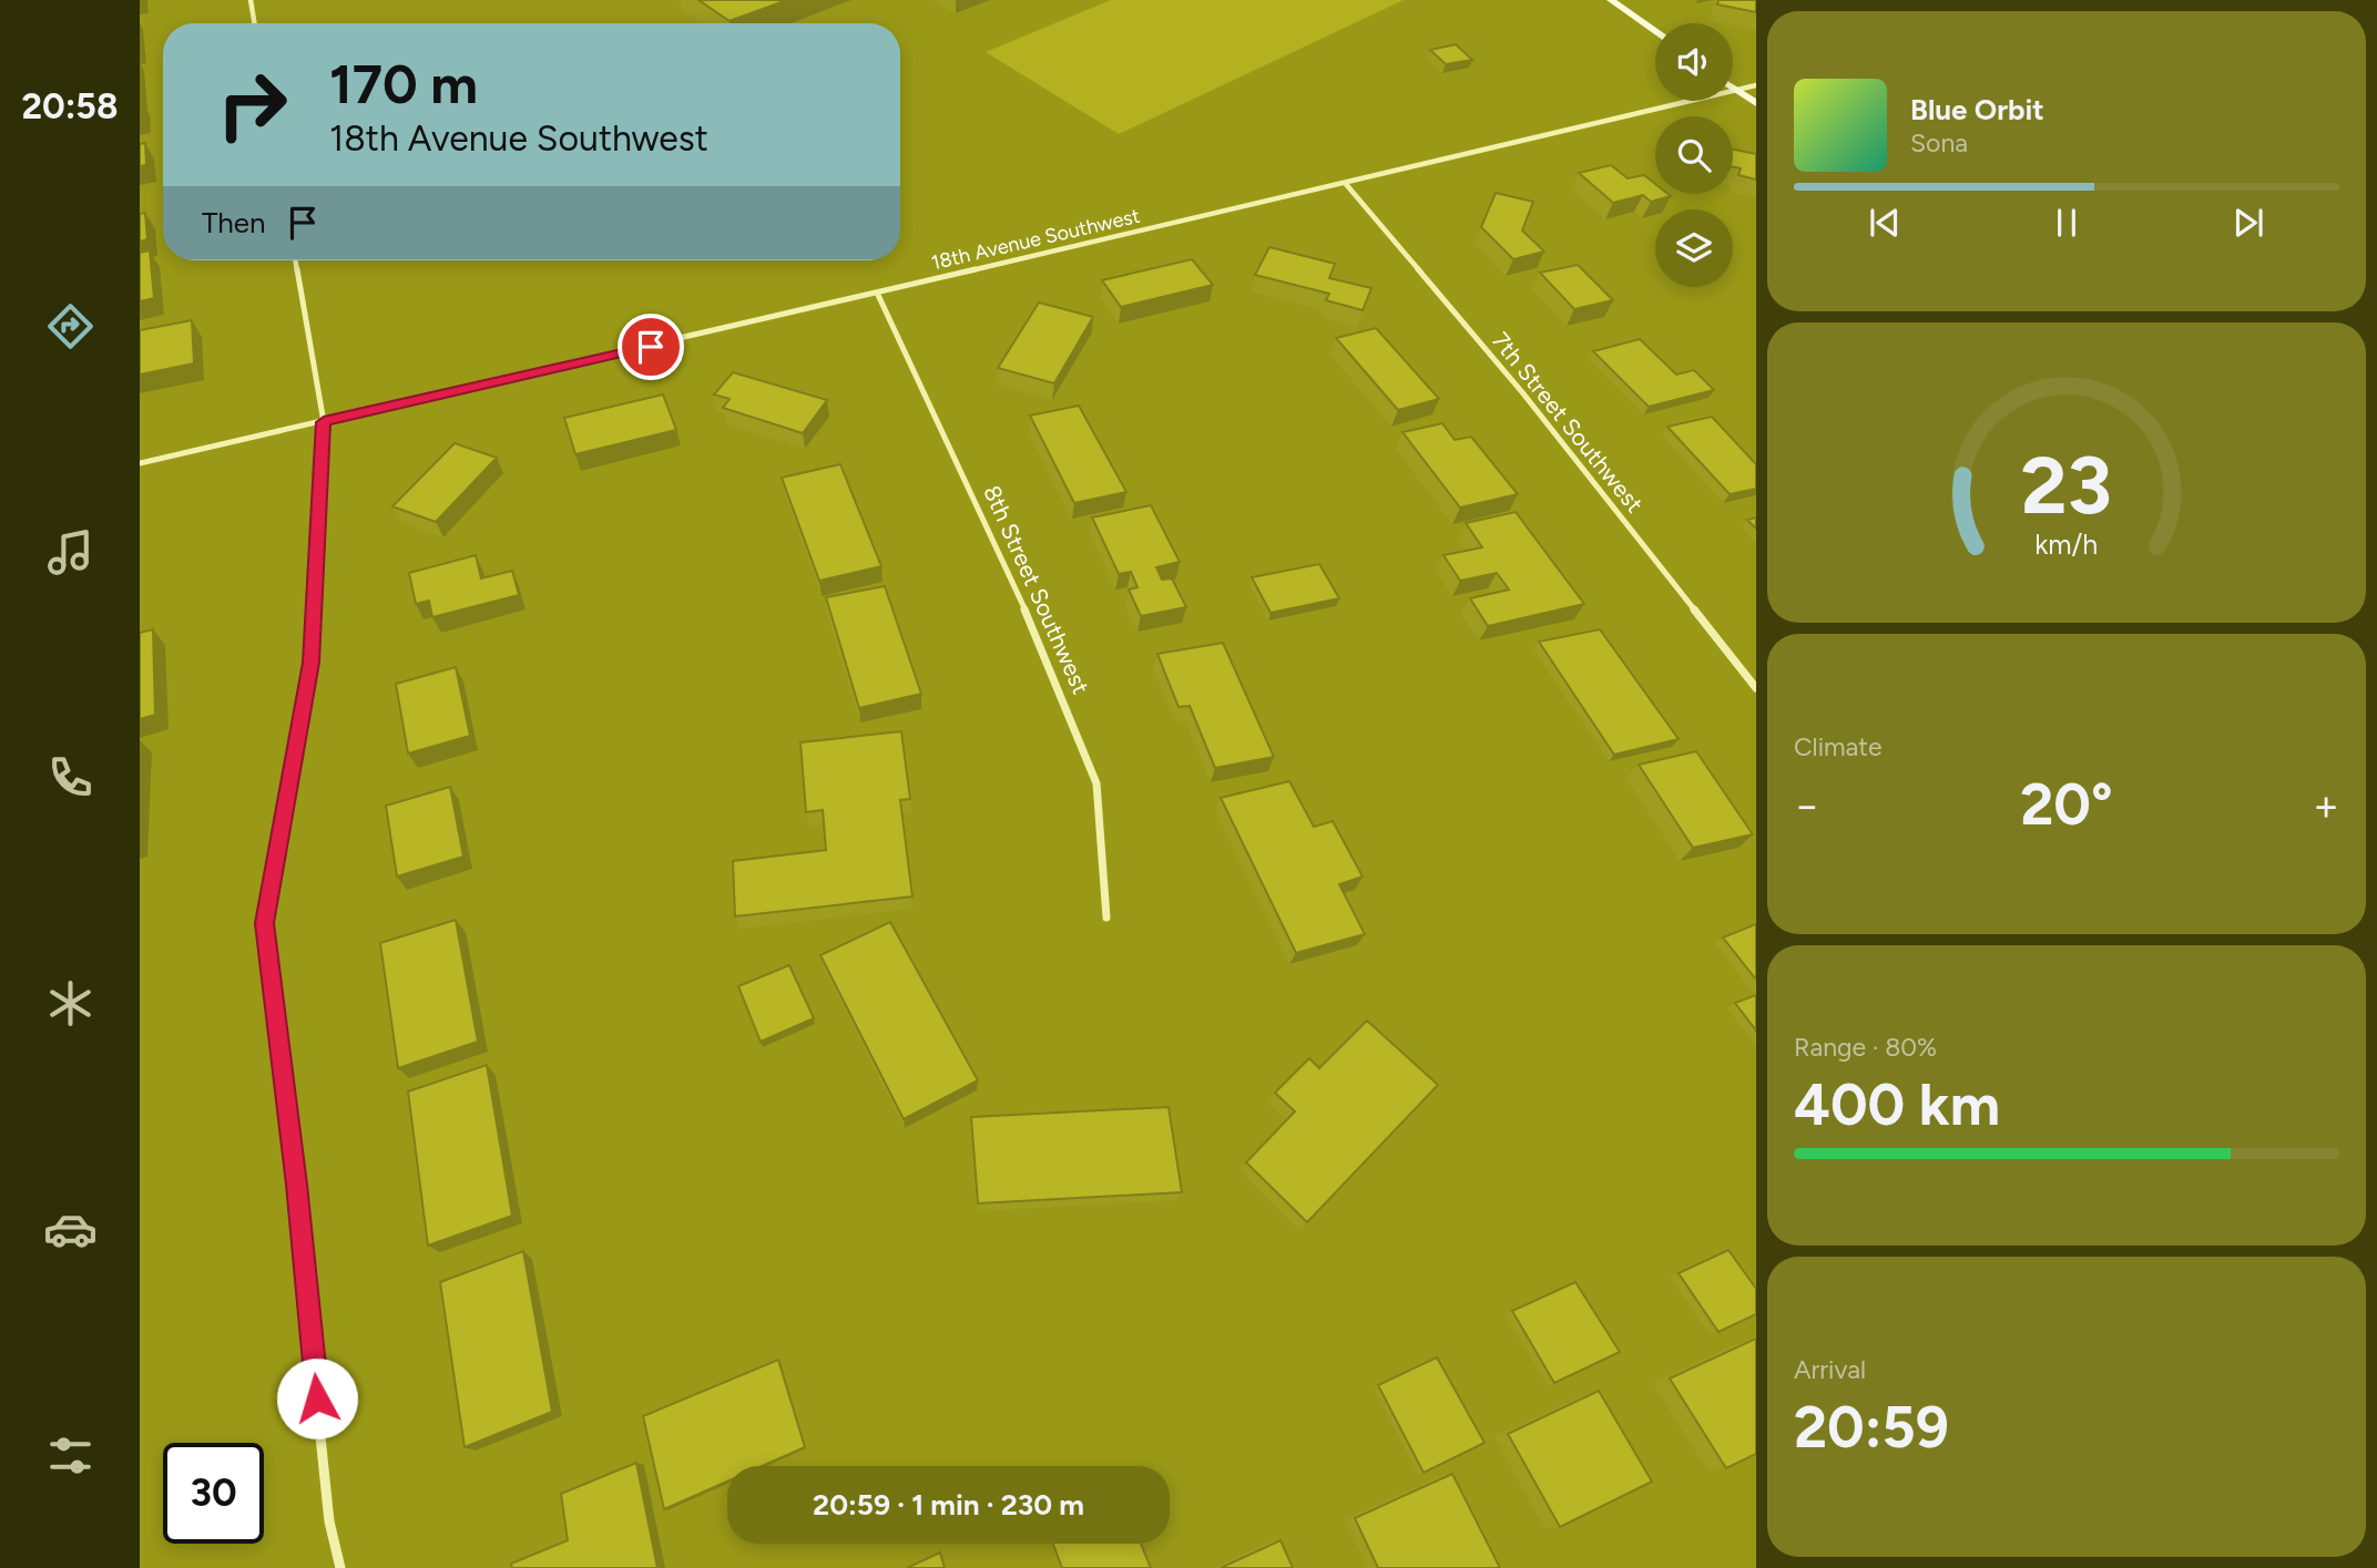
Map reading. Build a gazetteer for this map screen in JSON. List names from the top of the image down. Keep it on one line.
{"streets":{"street":["18th Avenue Southwest","7th Street Southwest","8th Street Southwest"]},"crossings":[["18th Avenue Southwest","7th Street Southwest"],["18th Avenue Southwest","8th Street Southwest"]],"page":{"tabs":"20:58","turn":["170 m","18th Avenue Southwest"],"song":["Blue Orbit","Sona"],"then":"Then","tile":["Climate",["Range · 80%","400 km"],["Arrival","20:59"]],"heat":["−","20°","+"],"limit":"30","trip":"20:59 · 1 min · 230 m","gauge":["23","km/h"]}}
